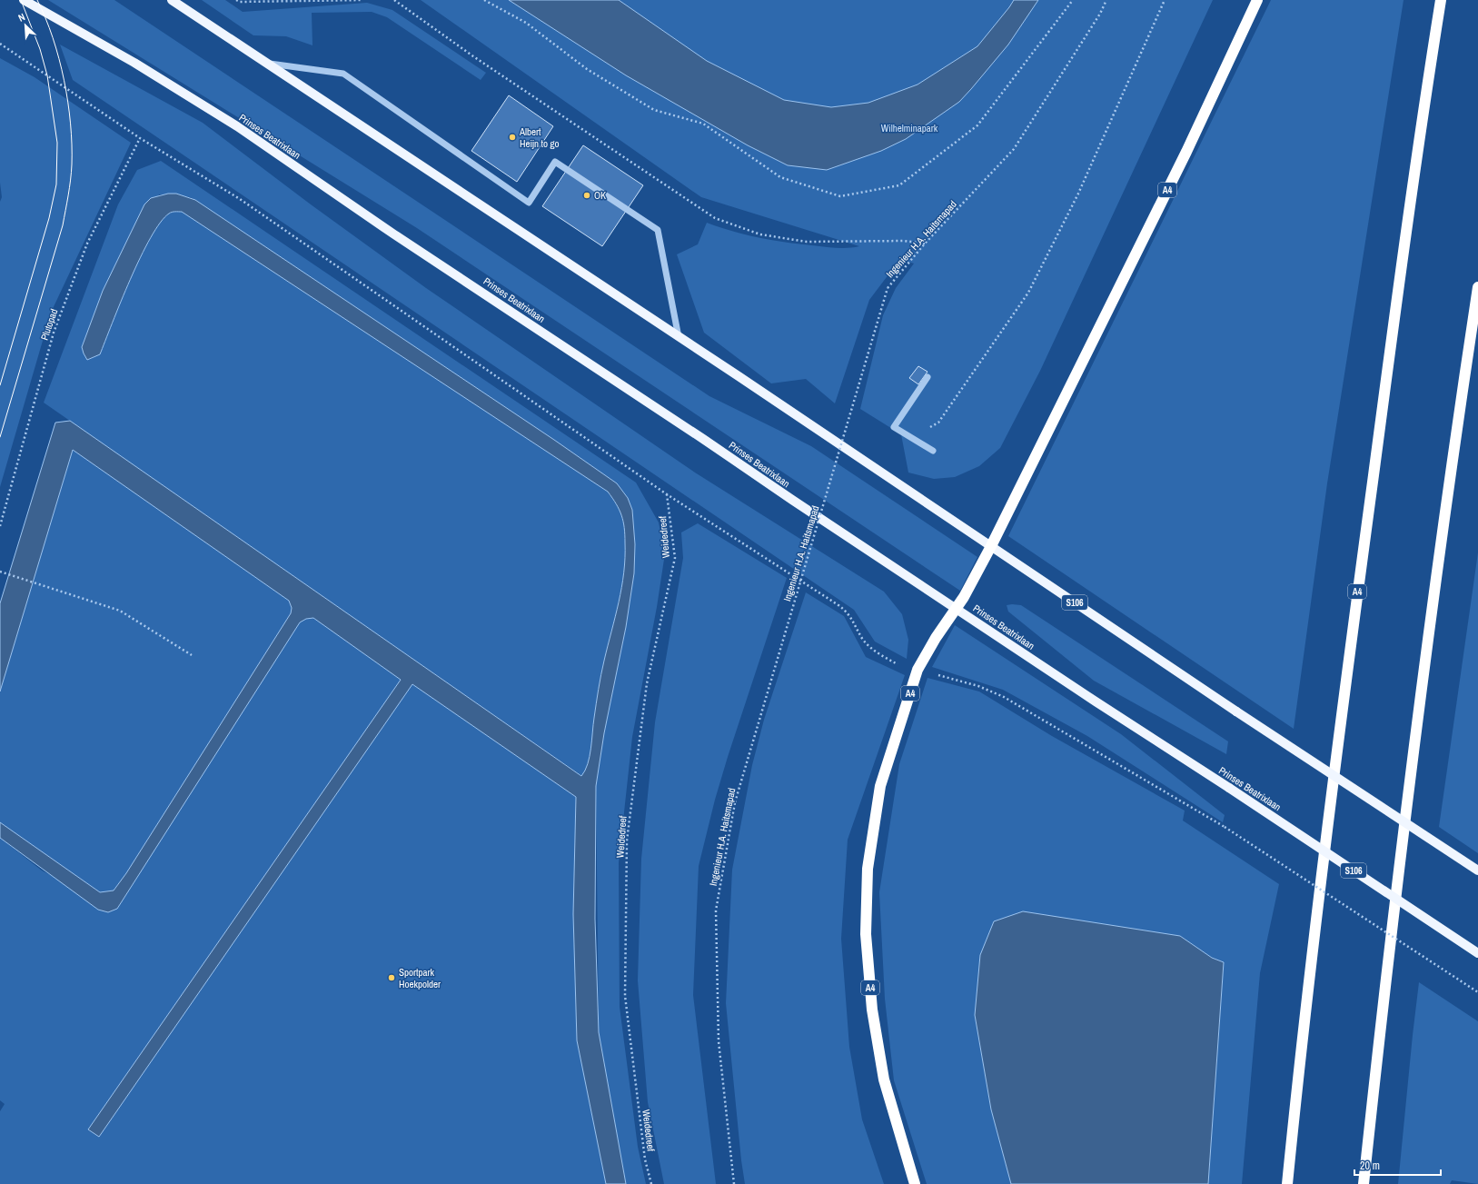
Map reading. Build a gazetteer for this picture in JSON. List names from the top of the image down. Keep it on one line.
{"streets":{"highway":["A4"],"main road":["Prinses Beatrixlaan","S106"],"path":["Ingenieur H.A. Haitsmapad","Plutopad","Weidedreef"]},"crossings":[["Prinses Beatrixlaan","A4"],["A4","S106"],["Plutopad","Weidedreef"]],"parks":["Wilhelminapark"],"places":["Albert Heijn to go","OK","Sportpark Hoekpolder"],"scale_bar":"20 m","north":"top left"}
